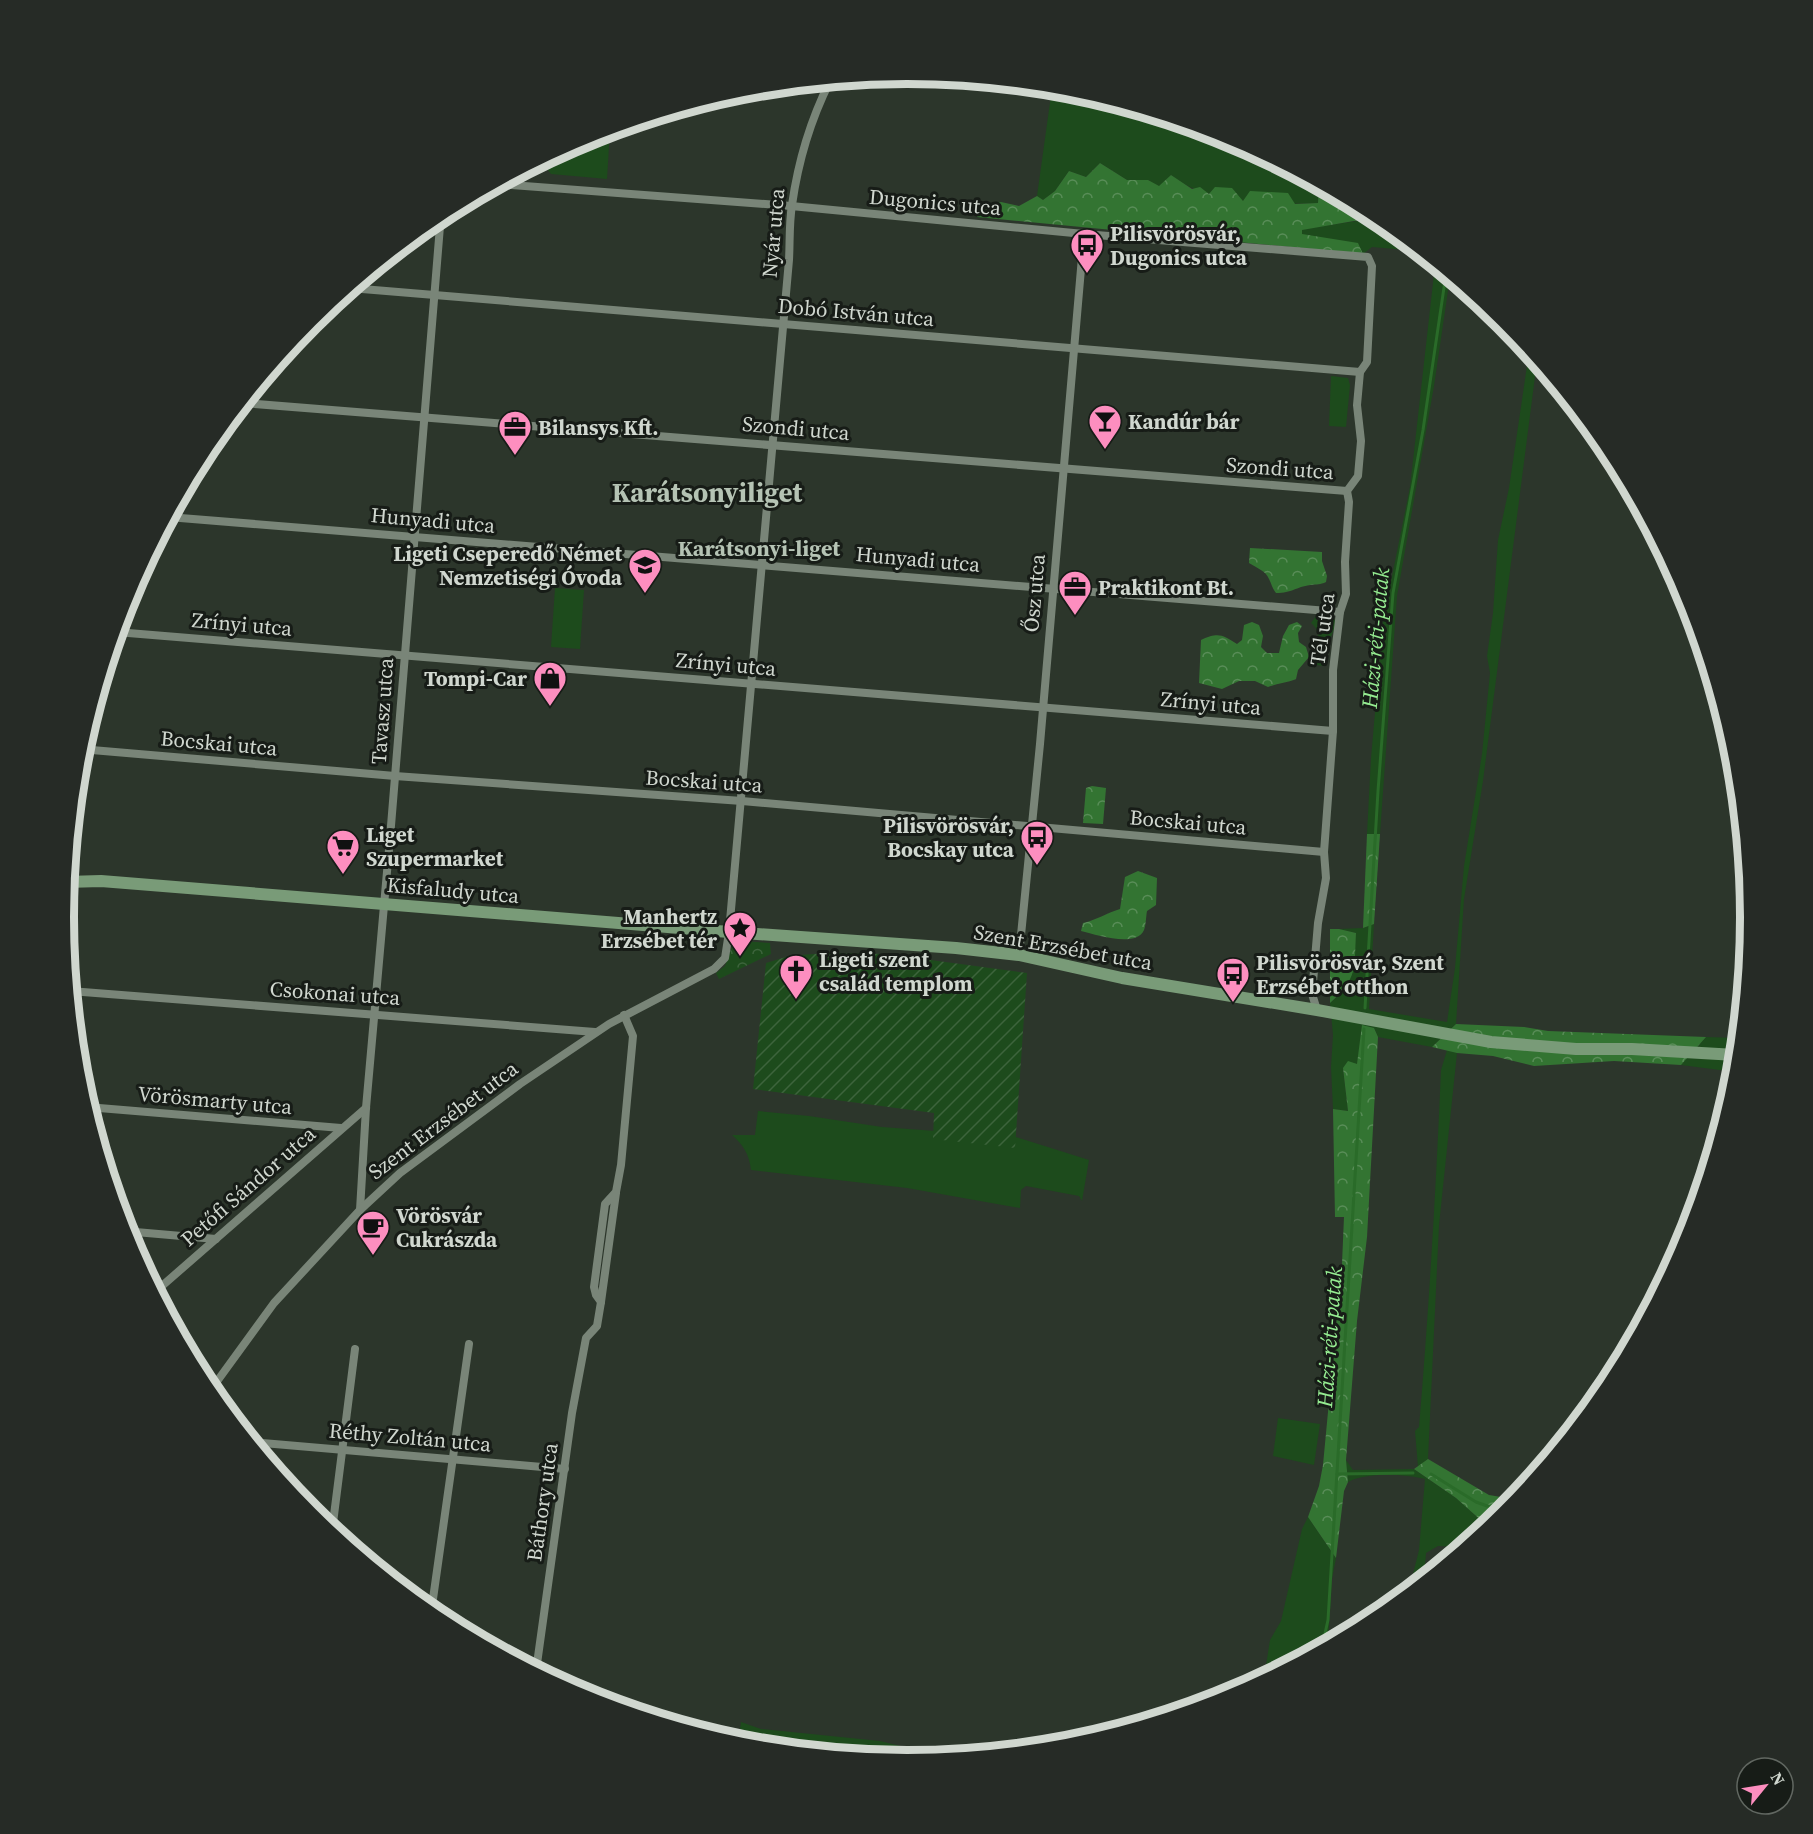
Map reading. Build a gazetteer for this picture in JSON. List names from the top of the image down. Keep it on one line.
{"streets":{"street":["Dugonics utca","Nyár utca","Dobó István utca","Szondi utca","Hunyadi utca","Ősz utca","Zrínyi utca","Tél utca","Tavasz utca","Bocskai utca","Kisfaludy utca","Szent Erzsébet utca","Csokonai utca","Vörösmarty utca","Petőfi Sándor utca","Réthy Zoltán utca","Báthory utca"]},"crossings":[["Dugonics utca","Nyár utca"],["Dugonics utca","Ősz utca"],["Dugonics utca","Tél utca"],["Nyár utca","Dobó István utca"],["Nyár utca","Szondi utca"],["Nyár utca","Hunyadi utca"],["Nyár utca","Zrínyi utca"],["Nyár utca","Bocskai utca"],["Nyár utca","Kisfaludy utca"],["Nyár utca","Szent Erzsébet utca"],["Dobó István utca","Ősz utca"],["Dobó István utca","Tél utca"],["Dobó István utca","Tavasz utca"],["Szondi utca","Ősz utca"],["Szondi utca","Tél utca"],["Szondi utca","Tavasz utca"],["Hunyadi utca","Ősz utca"],["Hunyadi utca","Tél utca"],["Hunyadi utca","Tavasz utca"],["Ősz utca","Zrínyi utca"],["Ősz utca","Bocskai utca"],["Ősz utca","Szent Erzsébet utca"],["Zrínyi utca","Tél utca"],["Zrínyi utca","Tavasz utca"],["Tél utca","Bocskai utca"],["Tél utca","Szent Erzsébet utca"],["Tavasz utca","Bocskai utca"],["Tavasz utca","Kisfaludy utca"],["Tavasz utca","Szent Erzsébet utca"],["Tavasz utca","Csokonai utca"],["Tavasz utca","Petőfi Sándor utca"],["Kisfaludy utca","Szent Erzsébet utca"],["Szent Erzsébet utca","Csokonai utca"],["Vörösmarty utca","Petőfi Sándor utca"],["Réthy Zoltán utca","Báthory utca"]],"districts":["Karátsonyiliget","Karátsonyi-liget"],"water":["Házi-réti-patak"],"places":{"bus stop":["Pilisvörösvár, Dugonics utca","Pilisvörösvár, Bocskay utca","Pilisvörösvár, Szent Erzsébet otthon"],"bar":["Kandúr bár"],"office":["Bilansys Kft.","Praktikont Bt."],"school or university":["Ligeti Cseperedő Német Nemzetiségi Óvoda"],"shop":["Tompi-Car"],"supermarket":["Liget Szupermarket"],"place":["Manhertz Erzsébet tér"],"church":["Ligeti szent család templom"],"cafe":["Vörösvár Cukrászda"]},"north":"top right"}
